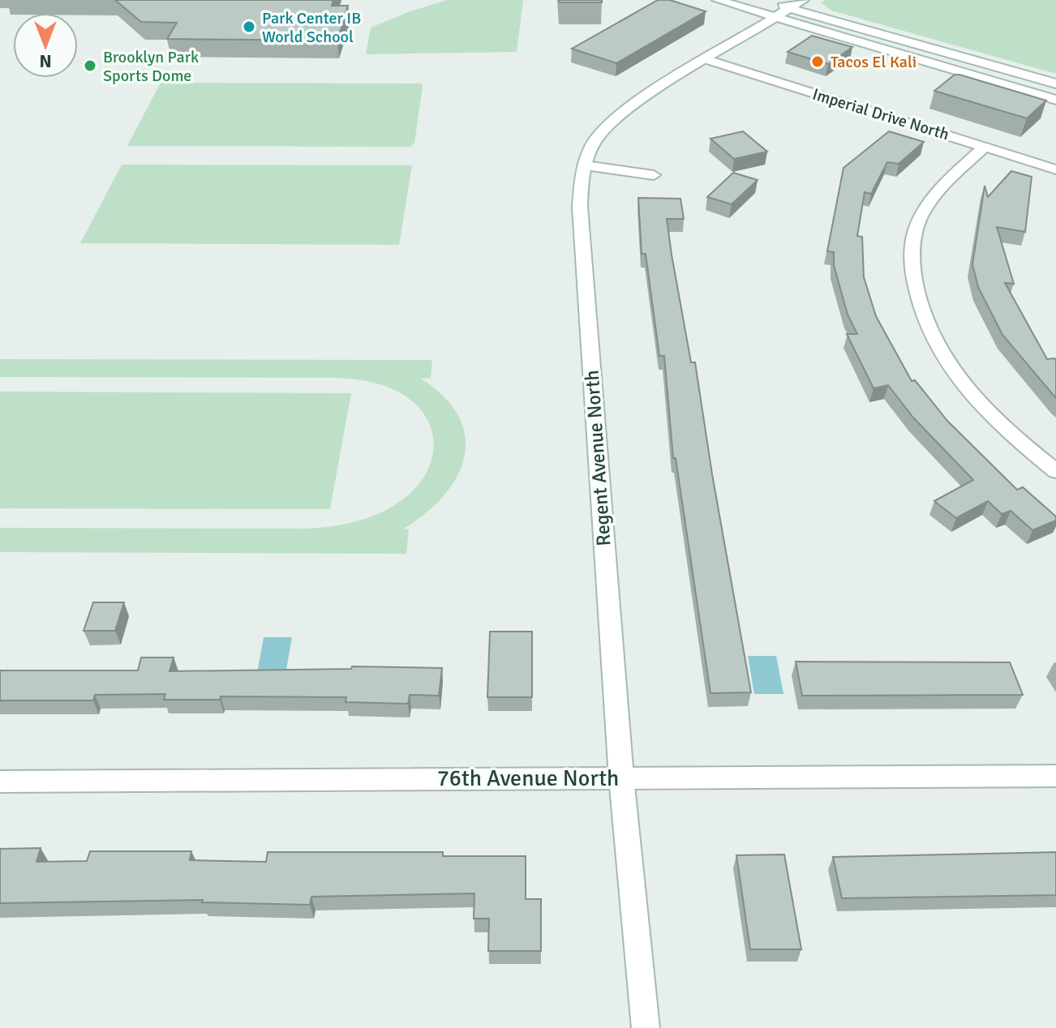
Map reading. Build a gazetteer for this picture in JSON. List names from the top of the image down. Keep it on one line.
{"streets":{"street":["Imperial Drive North","Regent Avenue North","76th Avenue North"]},"crossings":[["Imperial Drive North","Regent Avenue North"],["Regent Avenue North","76th Avenue North"]],"places":["Park Center IB World School","Tacos El Kali","Brooklyn Park Sports Dome"],"north":"bottom"}
